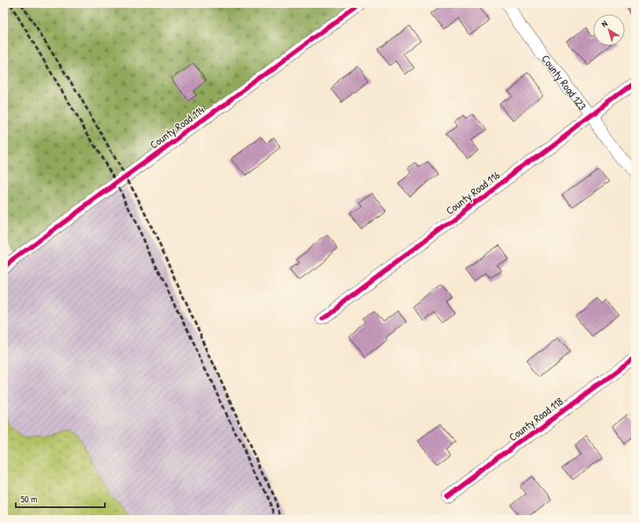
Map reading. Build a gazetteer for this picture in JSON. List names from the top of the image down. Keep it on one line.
{"streets":{"street":["County Road 123","County Road 114","County Road 116","County Road 118"]},"crossings":[["County Road 123","County Road 116"]],"scale_bar":"50 m","north":"top left"}
